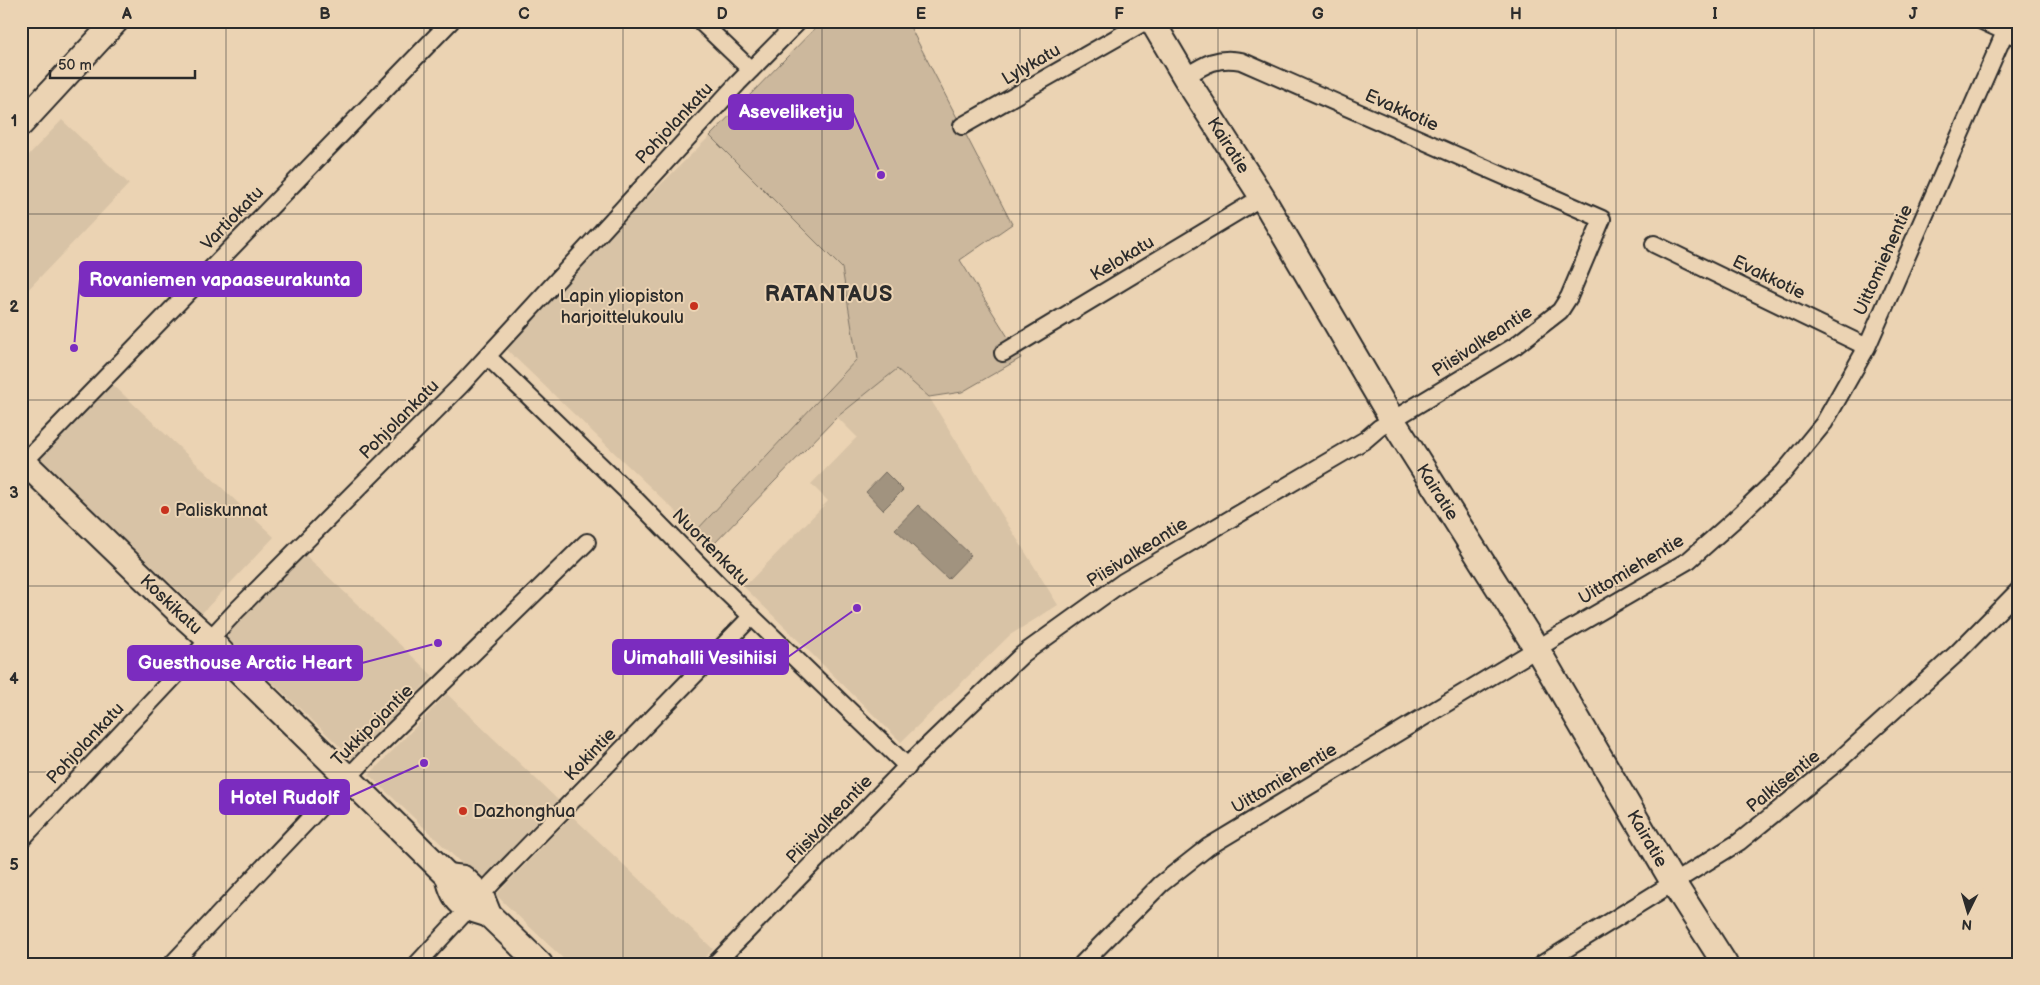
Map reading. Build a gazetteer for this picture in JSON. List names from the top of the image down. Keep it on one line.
{"streets":{"main road":["Kairatie","Koskikatu"],"street":["Lylykatu","Evakkotie","Pohjolankatu","Vartiokatu","Kelokatu","Uittomiehentie","Piisivalkeantie","Nuortenkatu","Tukkipojantie","Kokintie","Palkisentie"]},"crossings":[["Evakkotie","Kairatie"],["Evakkotie","Uittomiehentie"],["Evakkotie","Piisivalkeantie"],["Pohjolankatu","Nuortenkatu"],["Pohjolankatu","Koskikatu"],["Kairatie","Kelokatu"],["Kairatie","Uittomiehentie"],["Kairatie","Piisivalkeantie"],["Kairatie","Palkisentie"],["Vartiokatu","Koskikatu"],["Piisivalkeantie","Nuortenkatu"],["Nuortenkatu","Kokintie"],["Koskikatu","Tukkipojantie"],["Koskikatu","Kokintie"]],"districts":["RATANTAUS"],"places":["Aseveliketju","Lapin yliopiston harjoittelukoulu","Rovaniemen vapaaseurakunta","Paliskunnat","Uimahalli Vesihiisi","Guesthouse Arctic Heart","Hotel Rudolf","Dazhonghua"],"scale_bar":"50 m","north":"bottom","grid":{"columns":["A","B","C","D","E","F","G","H","I","J"],"rows":["1","2","3","4","5"]}}
